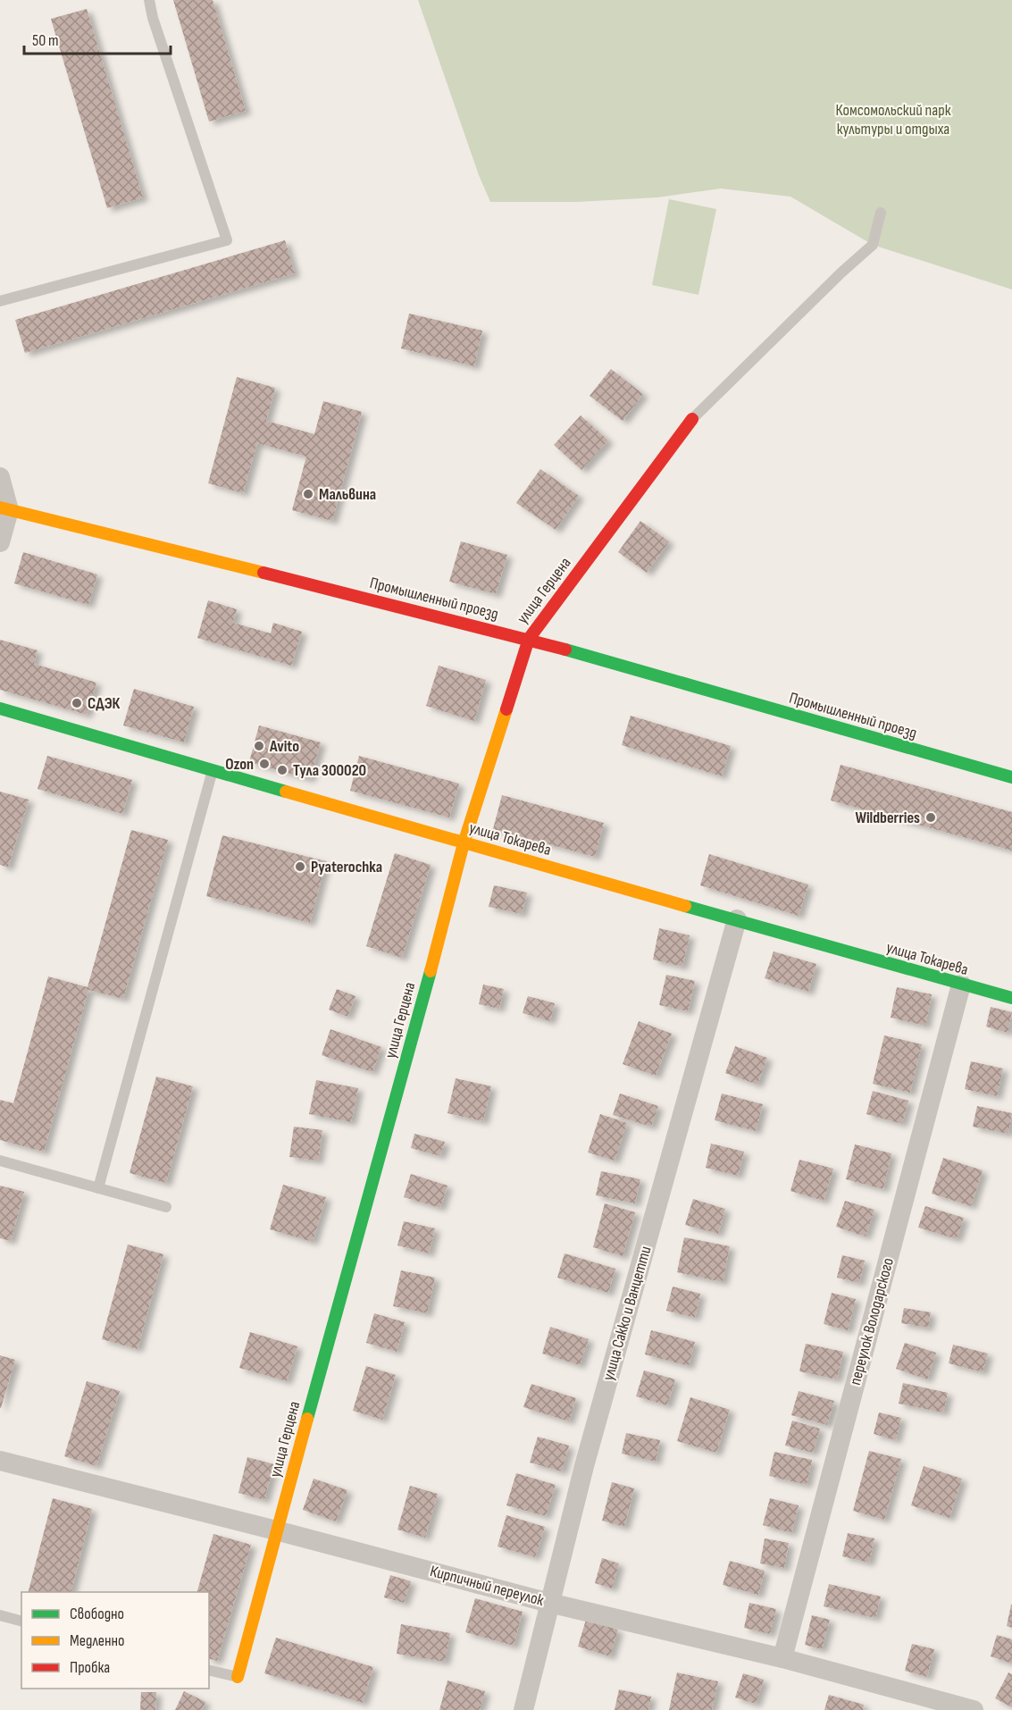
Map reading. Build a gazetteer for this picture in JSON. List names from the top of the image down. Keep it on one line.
{"streets":{"street":["улица Герцена","Промышленный проезд","улица Токарева","улица Сакко и Ванцетти","переулок Володарского","Кирпичный переулок"]},"crossings":[["улица Герцена","Промышленный проезд"],["улица Герцена","улица Токарева"],["улица Герцена","Кирпичный переулок"],["улица Токарева","улица Сакко и Ванцетти"],["улица Токарева","переулок Володарского"],["улица Сакко и Ванцетти","Кирпичный переулок"],["переулок Володарского","Кирпичный переулок"]],"parks":["Комсомольский парк культуры и отдыха"],"places":["Мальвина","СДЭК","Avito","Ozon","Тула 300020","Wildberries","Pyaterochka"],"legend":["Свободно","Медленно","Пробка"],"scale_bar":"50 m"}
